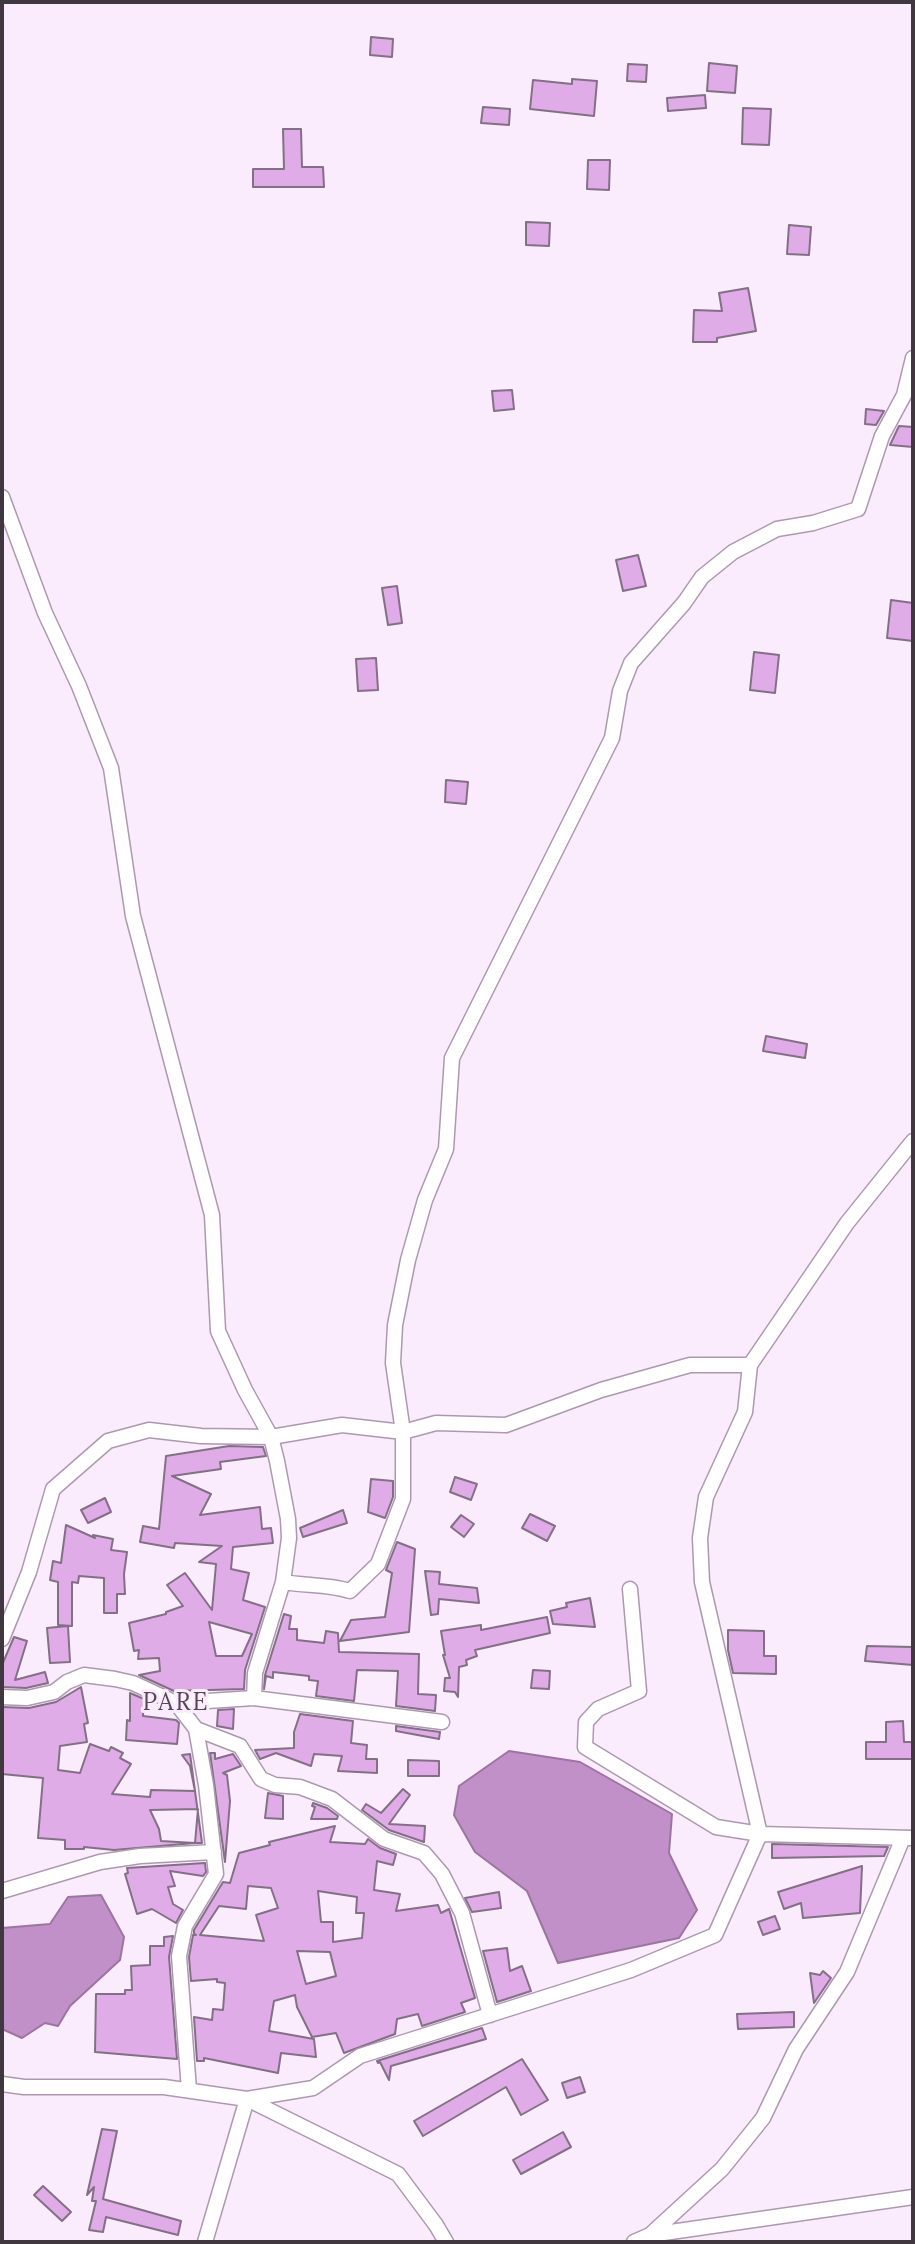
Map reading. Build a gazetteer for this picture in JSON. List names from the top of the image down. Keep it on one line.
{"districts":["PARE"]}
